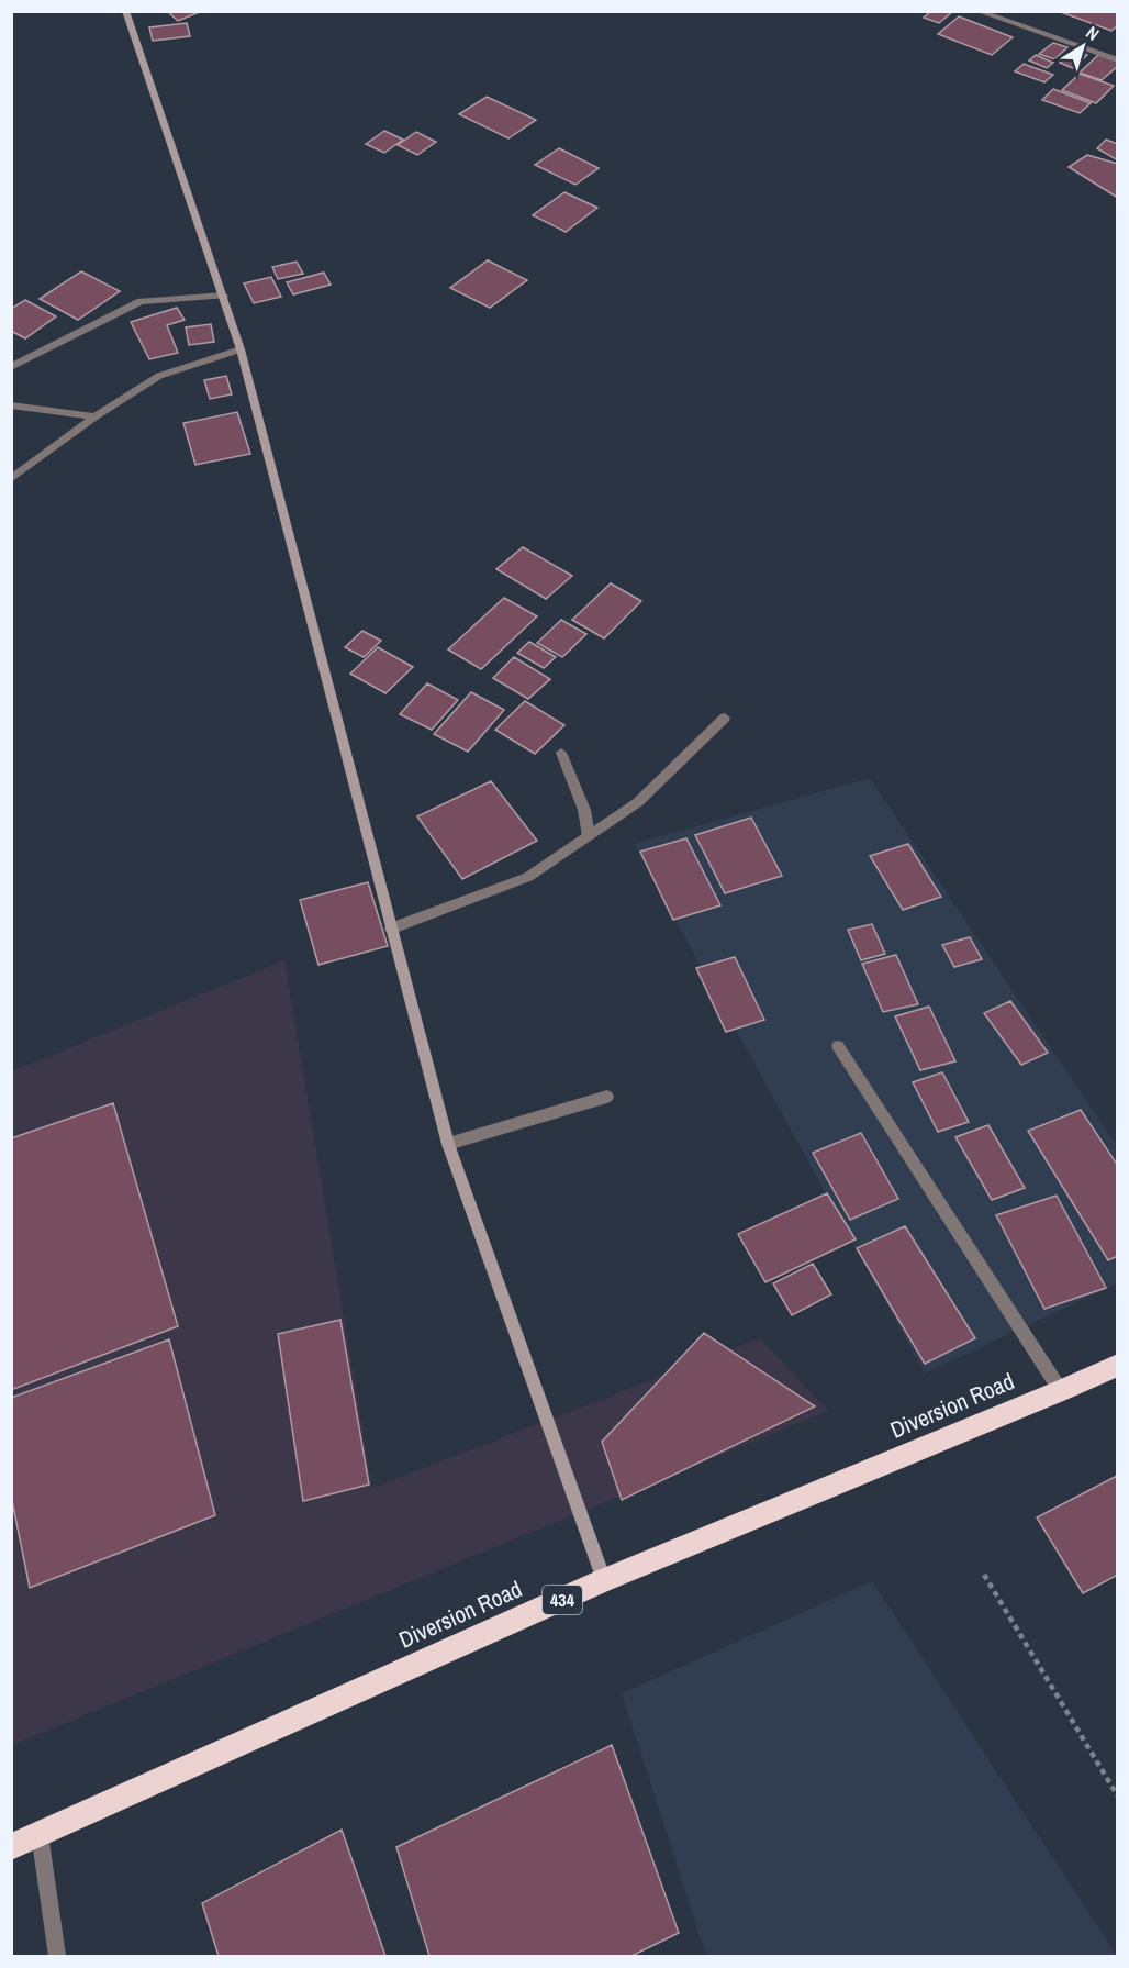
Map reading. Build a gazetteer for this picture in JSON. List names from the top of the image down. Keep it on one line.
{"streets":{"highway":["Diversion Road","434"]},"north":"top right"}
